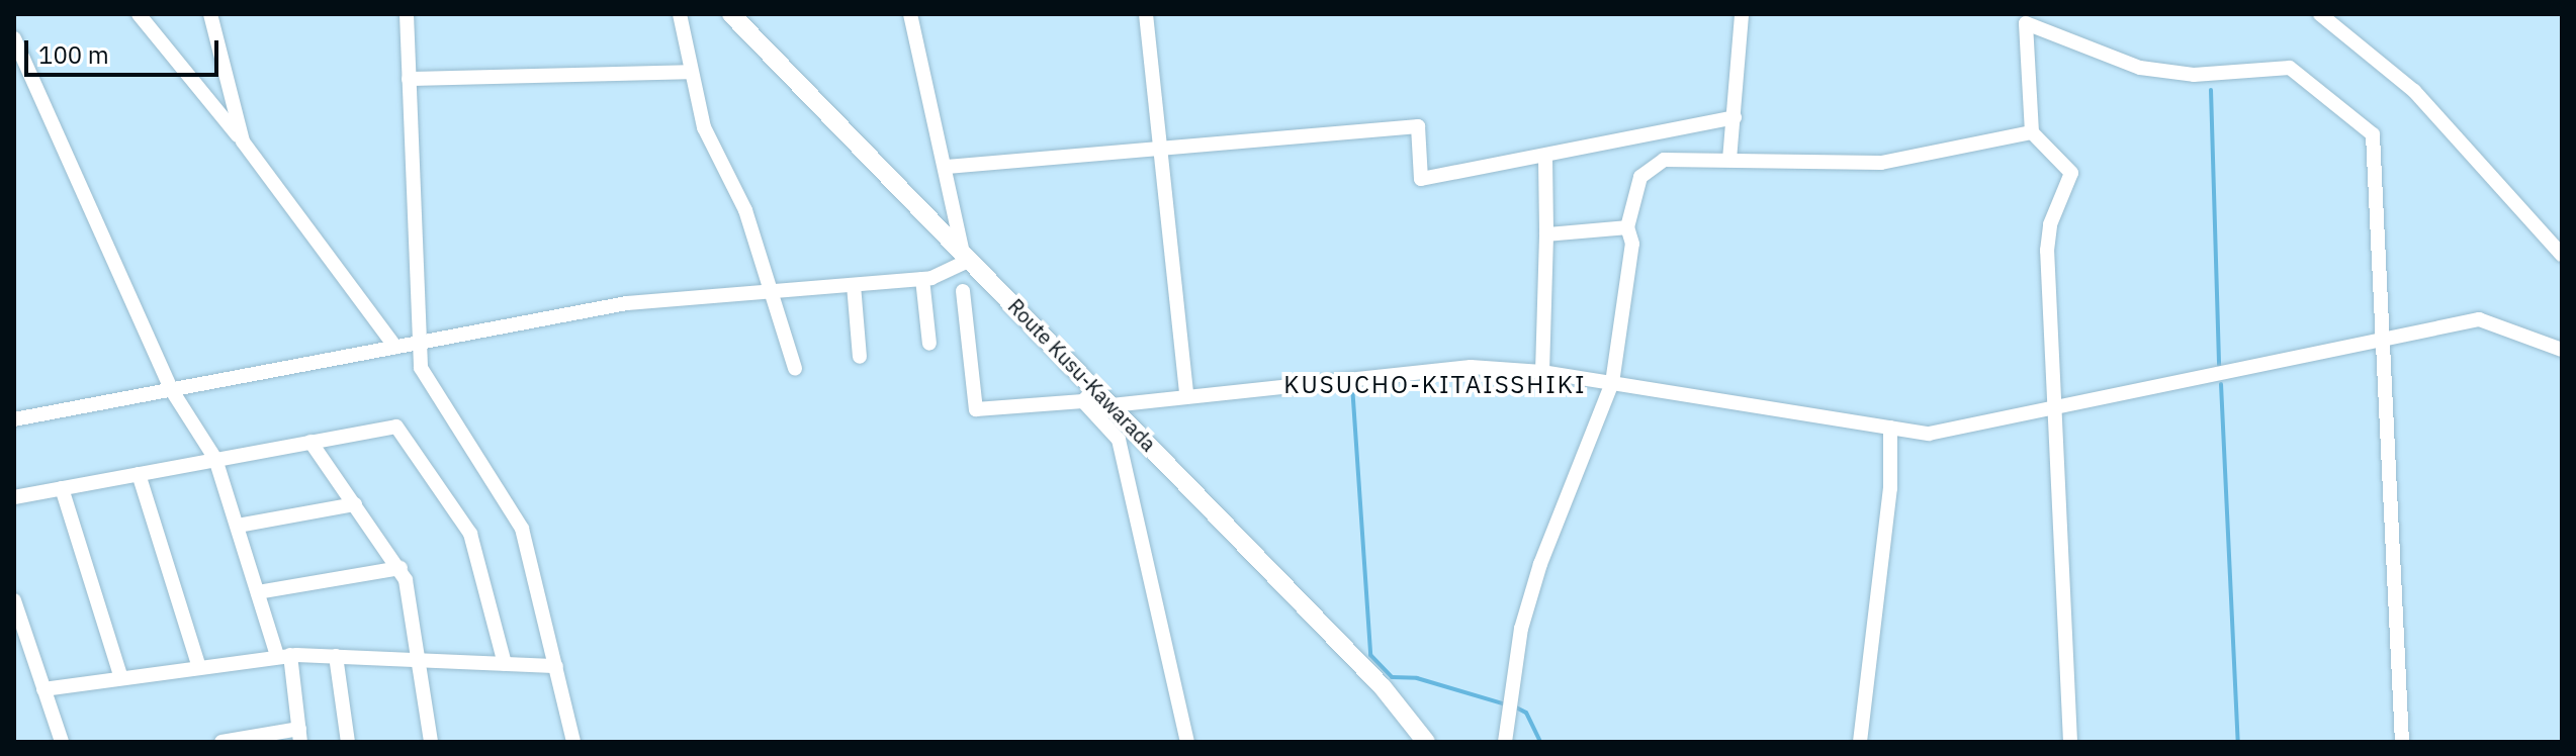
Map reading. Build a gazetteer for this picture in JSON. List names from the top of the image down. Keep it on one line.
{"streets":{"main road":["Route Kusu-Kawarada"]},"districts":["KUSUCHO-KITAISSHIKI"],"scale_bar":"100 m"}
